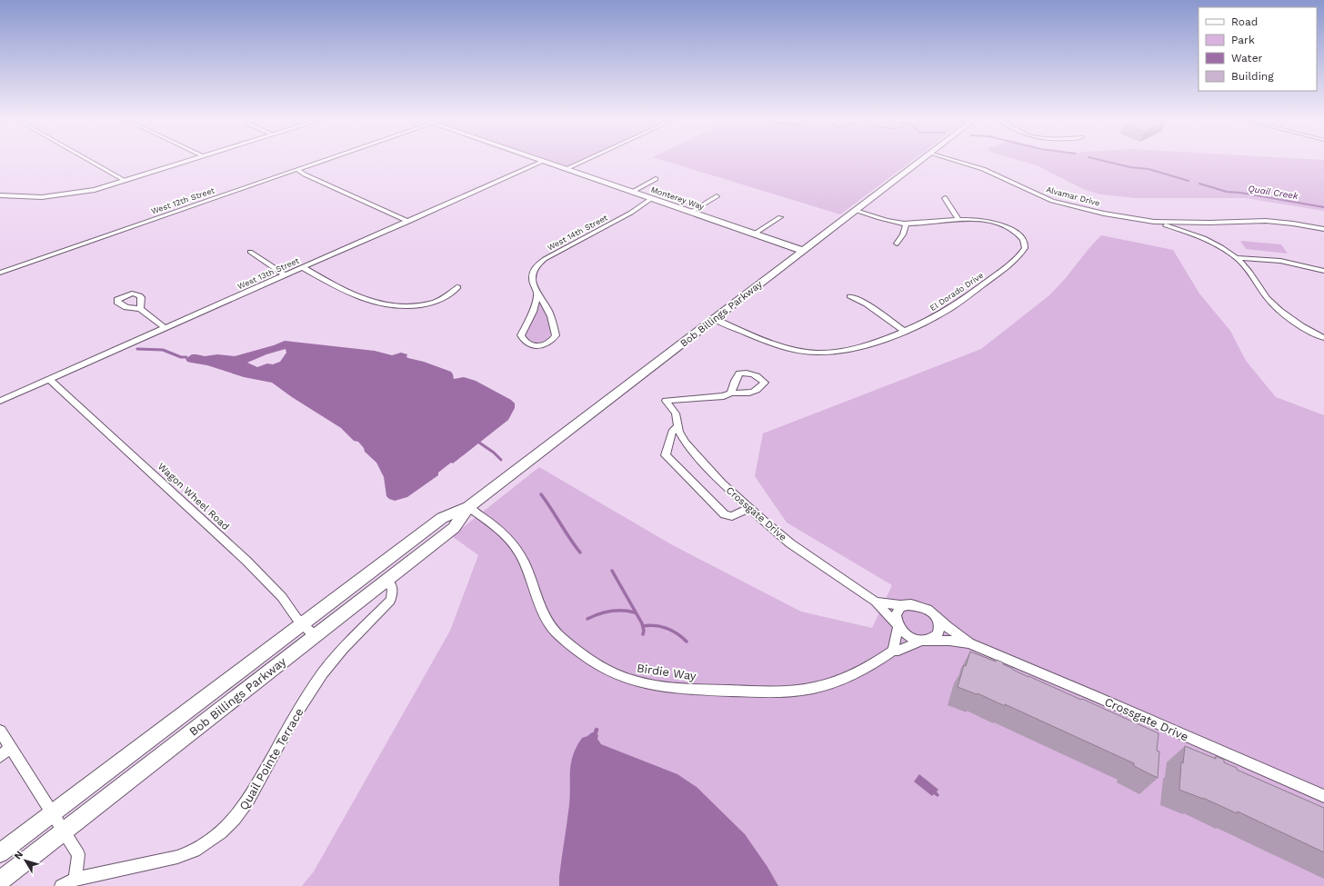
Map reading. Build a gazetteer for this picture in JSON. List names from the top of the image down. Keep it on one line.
{"streets":{"main road":["Monterey Way","Bob Billings Parkway"],"street":["Alvamar Drive","West 12th Street","West 14th Street","West 13th Street","El Dorado Drive","Wagon Wheel Road","Crossgate Drive","Birdie Way","Quail Pointe Terrace"]},"crossings":[["Monterey Way","West 14th Street"],["Monterey Way","West 13th Street"],["Monterey Way","Bob Billings Parkway"],["West 13th Street","Wagon Wheel Road"],["El Dorado Drive","Bob Billings Parkway"],["Bob Billings Parkway","Wagon Wheel Road"],["Bob Billings Parkway","Birdie Way"],["Bob Billings Parkway","Quail Pointe Terrace"],["Crossgate Drive","Birdie Way"]],"water":["Quail Creek"],"legend":["Road","Park","Water","Building"],"north":"top left"}
